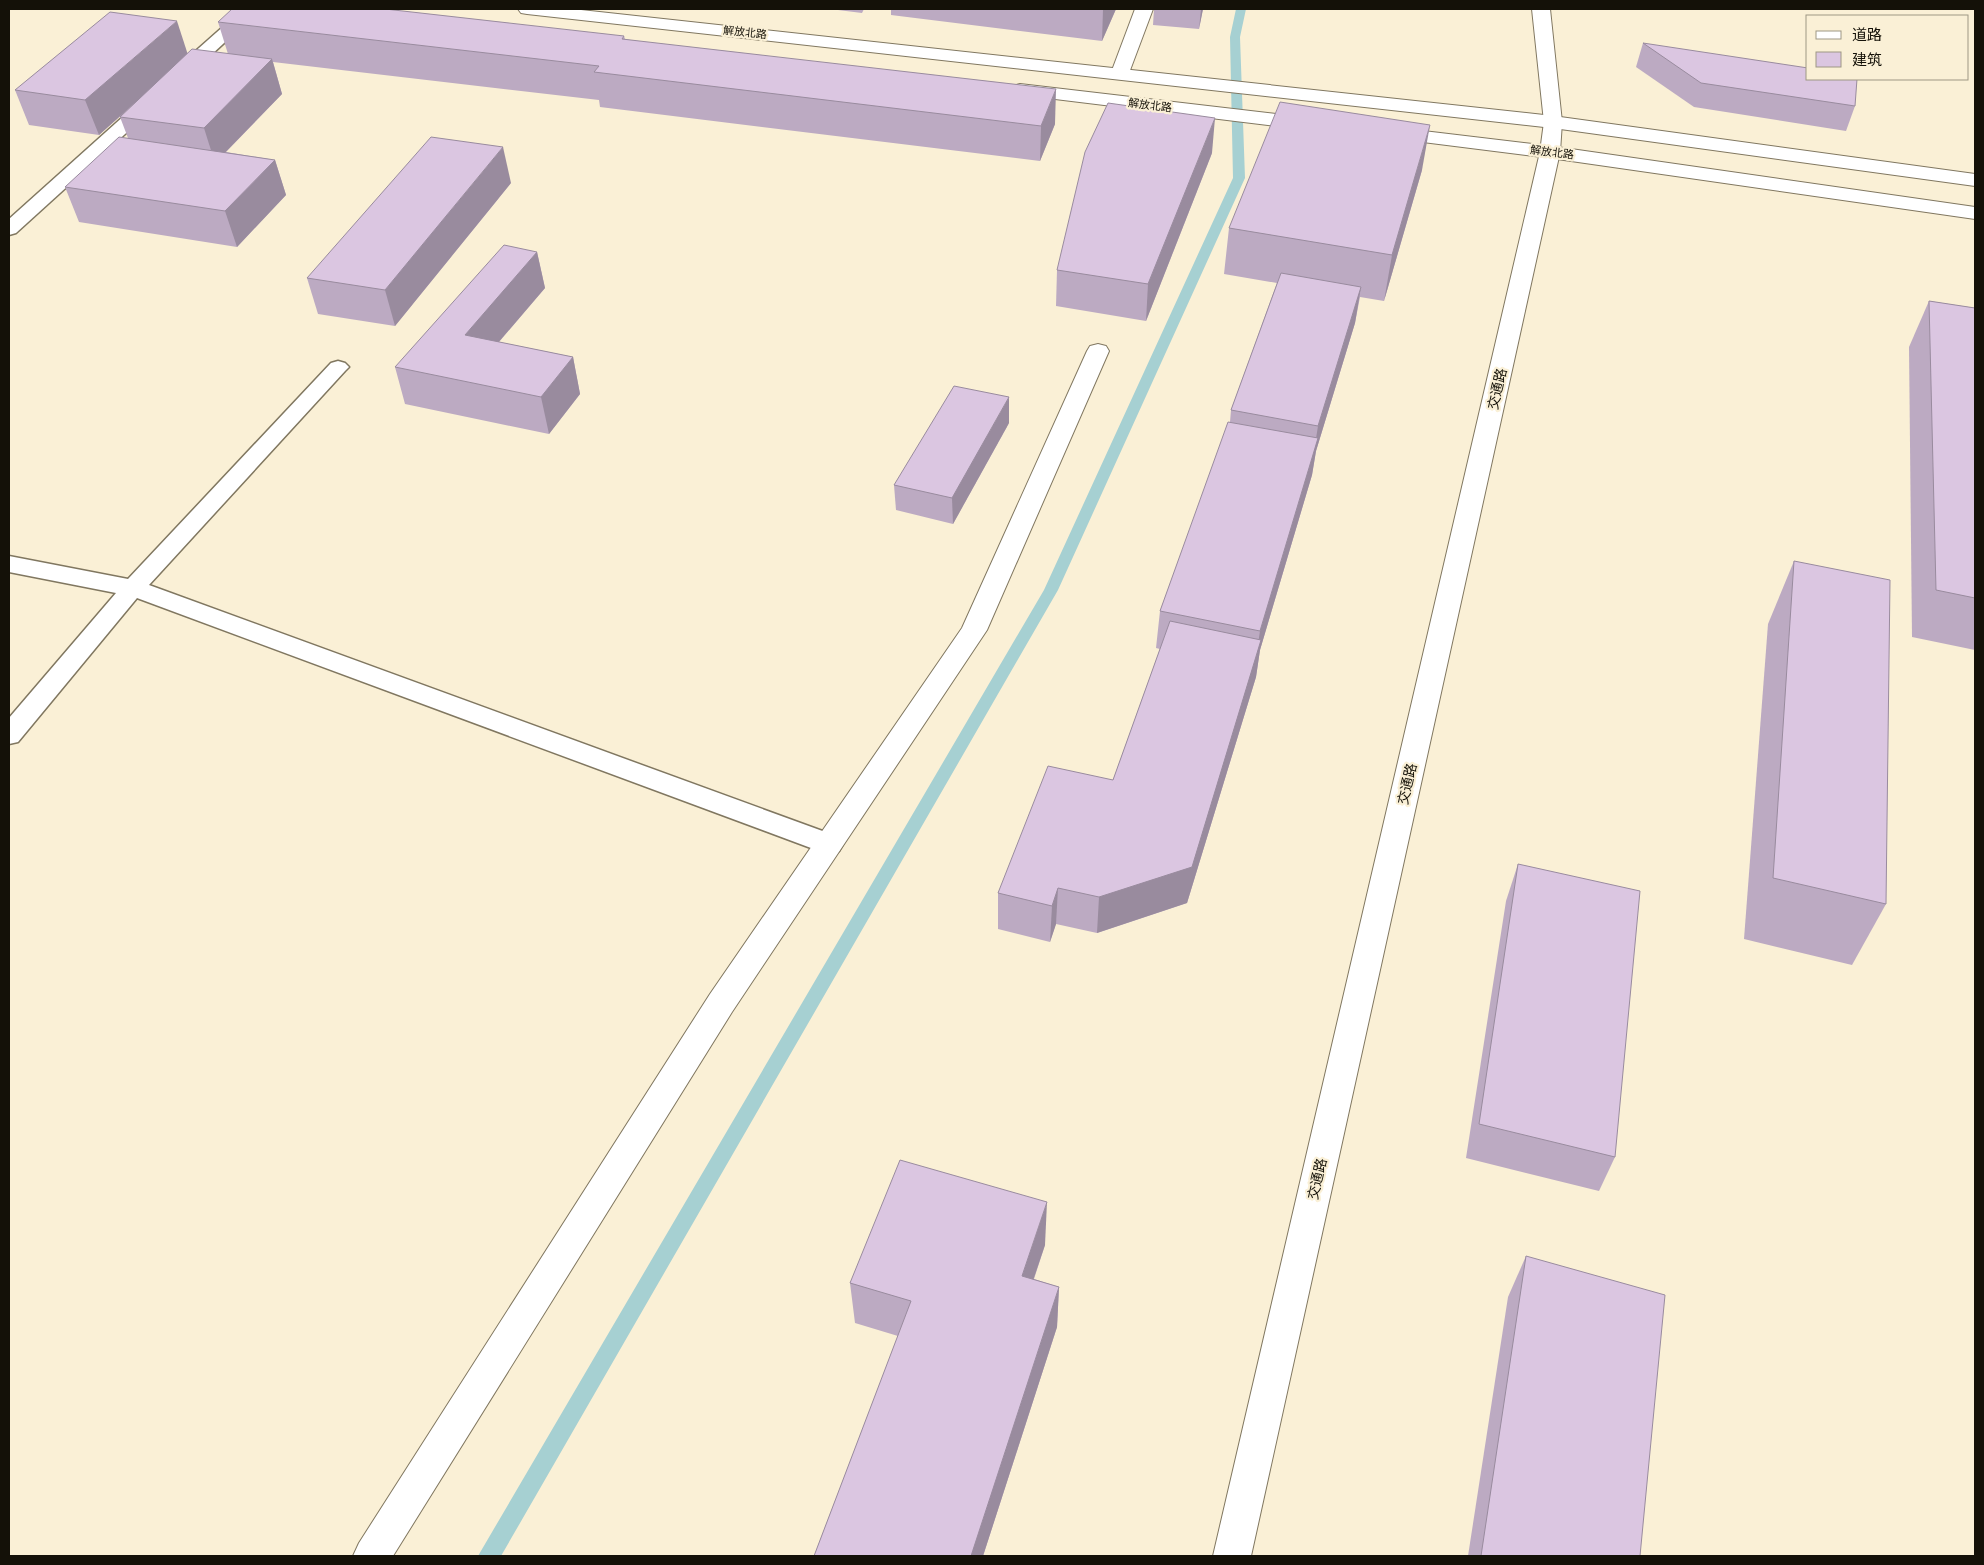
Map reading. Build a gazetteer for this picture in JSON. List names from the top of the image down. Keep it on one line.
{"streets":{"street":["解放北路","交通路"]},"crossings":[["解放北路","交通路"]],"legend":["道路","建筑"]}
